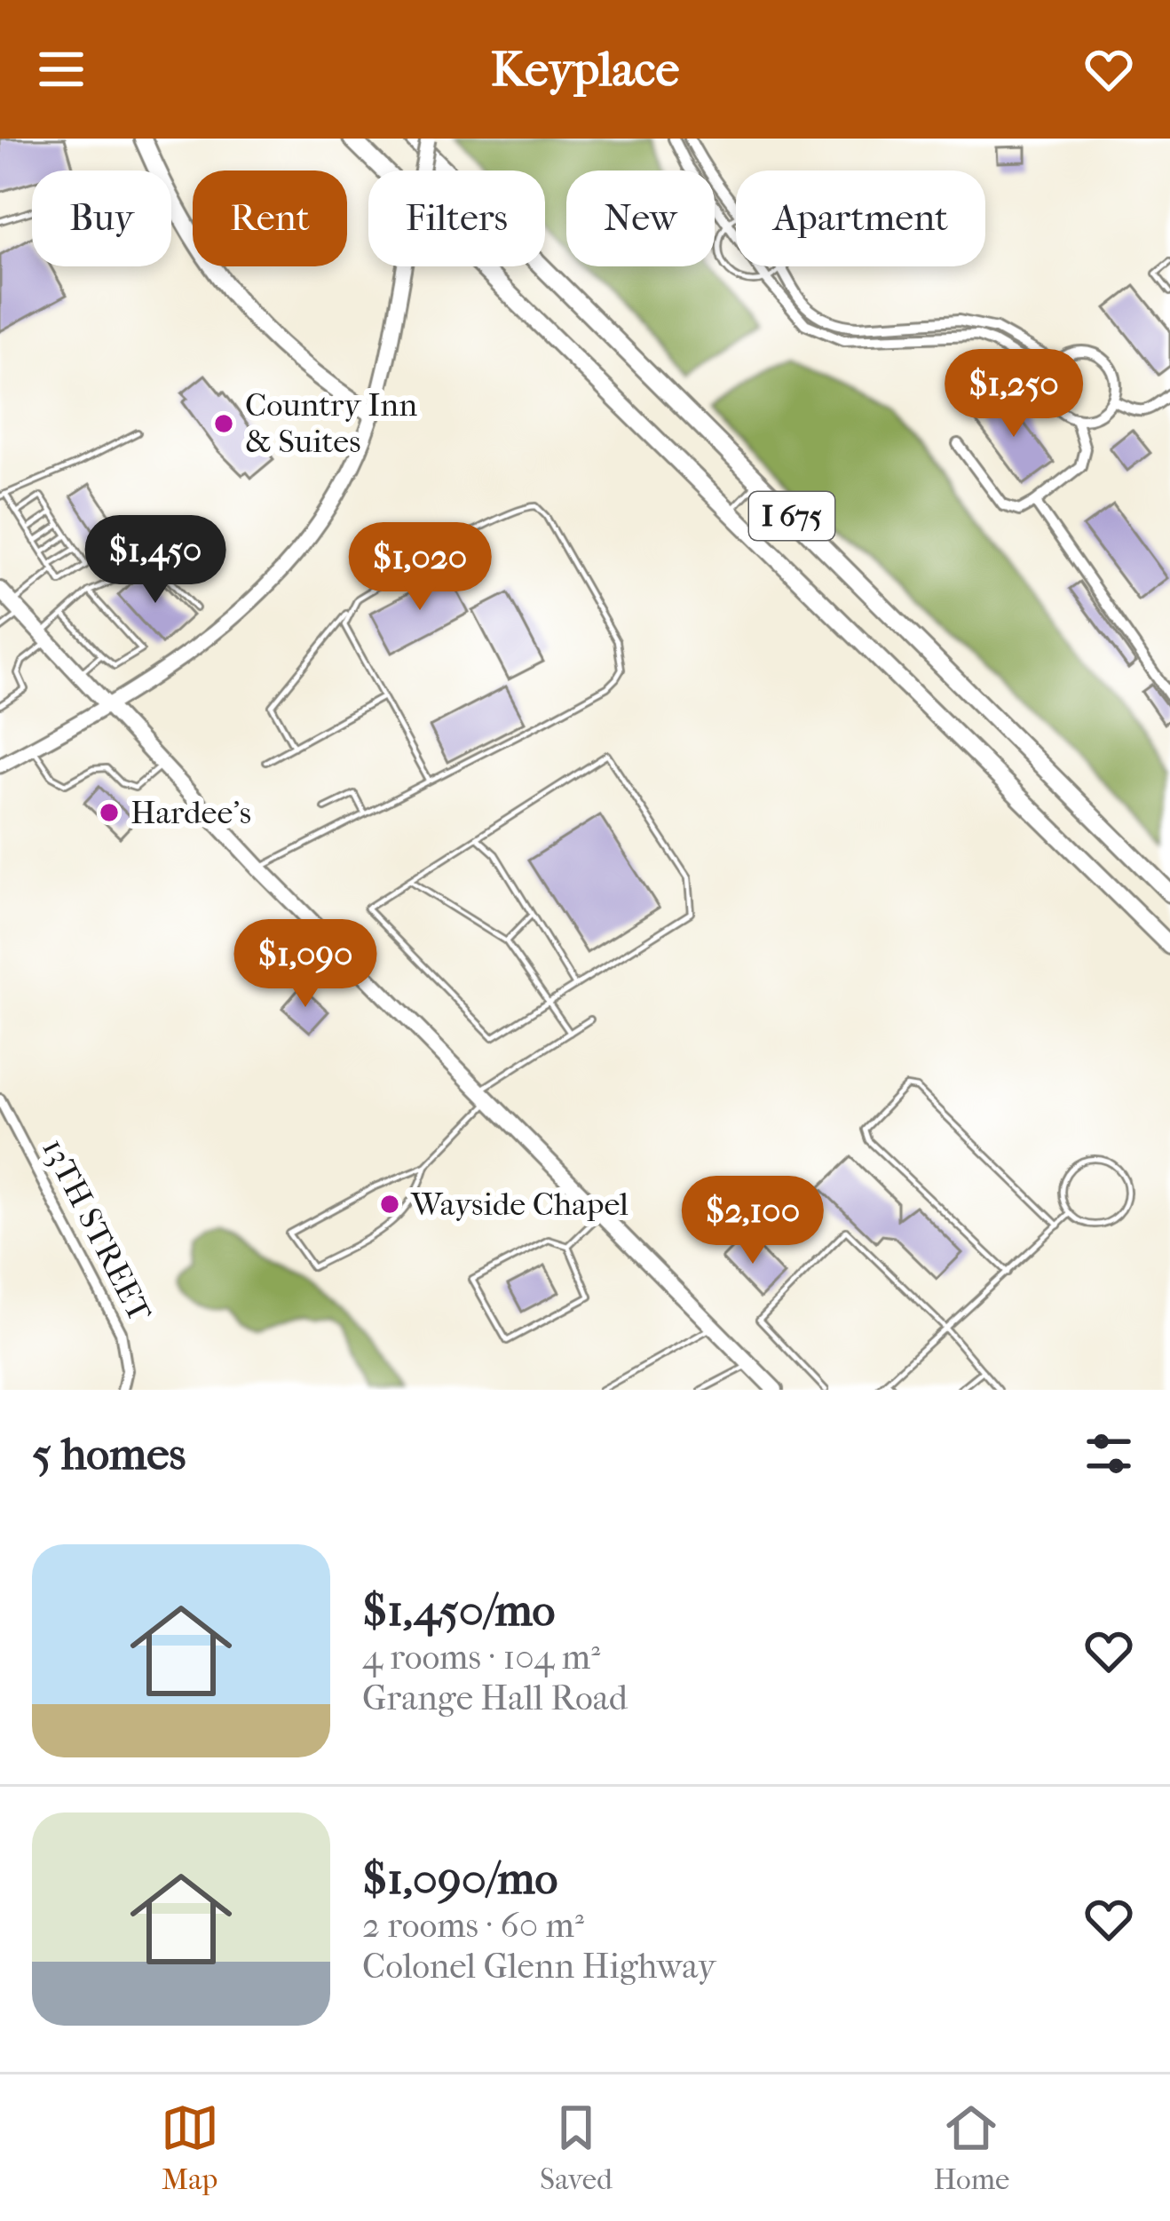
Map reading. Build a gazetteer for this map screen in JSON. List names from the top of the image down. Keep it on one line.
{"streets":{"highway":["I 675"],"street":["13TH STREET"]},"places":["Country Inn & Suites","Hardee's","Wayside Chapel"],"page":{"header":"Keyplace","chip":["Buy","Rent","Filters","New","Apartment"],"price":["$1,250","$1,450","$1,020","$1,090","$2,100"],"heading":"5 homes","list":[{"name":"$1,450/mo","note":"4 rooms · 104 m² · Grange Hall Road"},{"name":"$1,090/mo","note":"2 rooms · 60 m² · Colonel Glenn Highway"}],"tabs":["Map","Saved","Home"]}}
